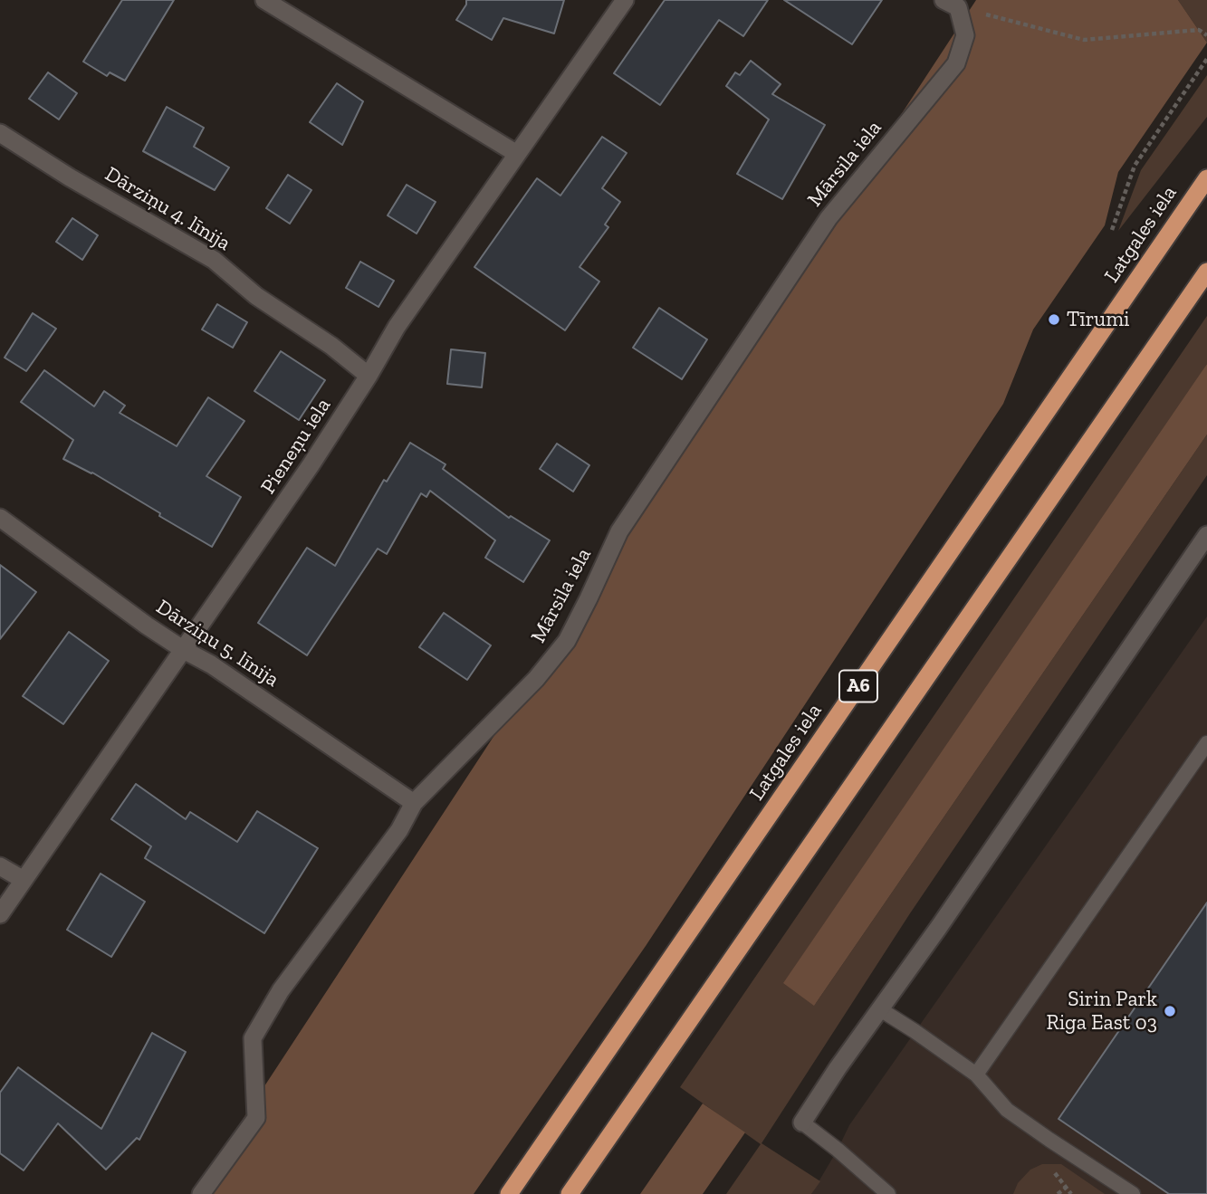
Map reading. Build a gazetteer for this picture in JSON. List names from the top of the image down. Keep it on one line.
{"streets":{"highway":["Latgales iela","A6"],"street":["Mārsila iela","Dārziņu 4. līnija","Pieneņu iela","Dārziņu 5. līnija"]},"crossings":[["Mārsila iela","Dārziņu 5. līnija"],["Dārziņu 4. līnija","Pieneņu iela"],["Pieneņu iela","Dārziņu 5. līnija"]],"places":["Tīrumi","Sirin Park Riga East 03"]}
